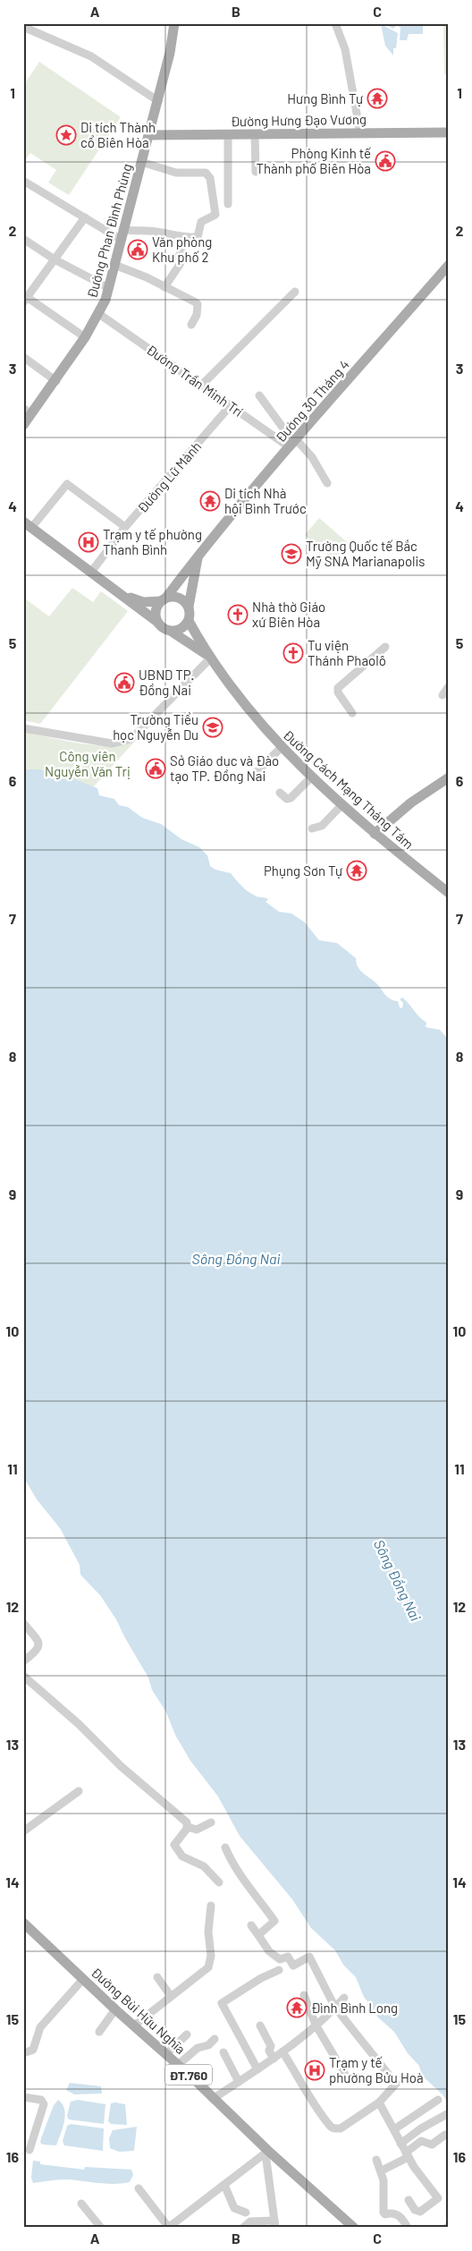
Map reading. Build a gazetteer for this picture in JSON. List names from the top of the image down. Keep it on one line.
{"streets":{"main road":["Đường Hưng Đạo Vương","Đường Phan Đình Phùng","Đường 30 Tháng 4","Đường Cách Mạng Tháng Tám","Đường Bùi Hữu Nghĩa","ĐT.760"],"street":["Đường Trần Minh Trí","Đường Lữ Mành"]},"crossings":[["Đường Hưng Đạo Vương","Đường Phan Đình Phùng"],["Đường Phan Đình Phùng","Đường Trần Minh Trí"],["Đường Trần Minh Trí","Đường 30 Tháng 4"],["Đường Trần Minh Trí","Đường Lữ Mành"],["Đường 30 Tháng 4","Đường Cách Mạng Tháng Tám"]],"water":["Sông Đồng Nai"],"parks":["Công viên Nguyễn Văn Trị"],"places":{"temple":["Hưng Bình Tự","Di tích Nhà hội Bình Trước","Phụng Sơn Tự","Đình Bình Long"],"place":["Di tích Thành cổ Biên Hòa"],"public building":["Phòng Kinh tế Thành phố Biên Hòa","Văn phòng Khu phố 2","UBND TP. Đồng Nai","Sở Giáo dục và Đào tạo TP. Đồng Nai"],"hospital":["Trạm y tế phường Thanh Bình","Trạm y tế phường Bửu Hoà"],"school or university":["Trường Quốc tế Bắc Mỹ SNA Marianapolis","Trường Tiểu học Nguyễn Du"],"church":["Nhà thờ Giáo xứ Biên Hòa","Tu viện Thánh Phaolô"]},"grid":{"columns":["A","B","C"],"rows":["1","2","3","4","5","6","7","8","9","10","11","12","13","14","15","16"]}}
